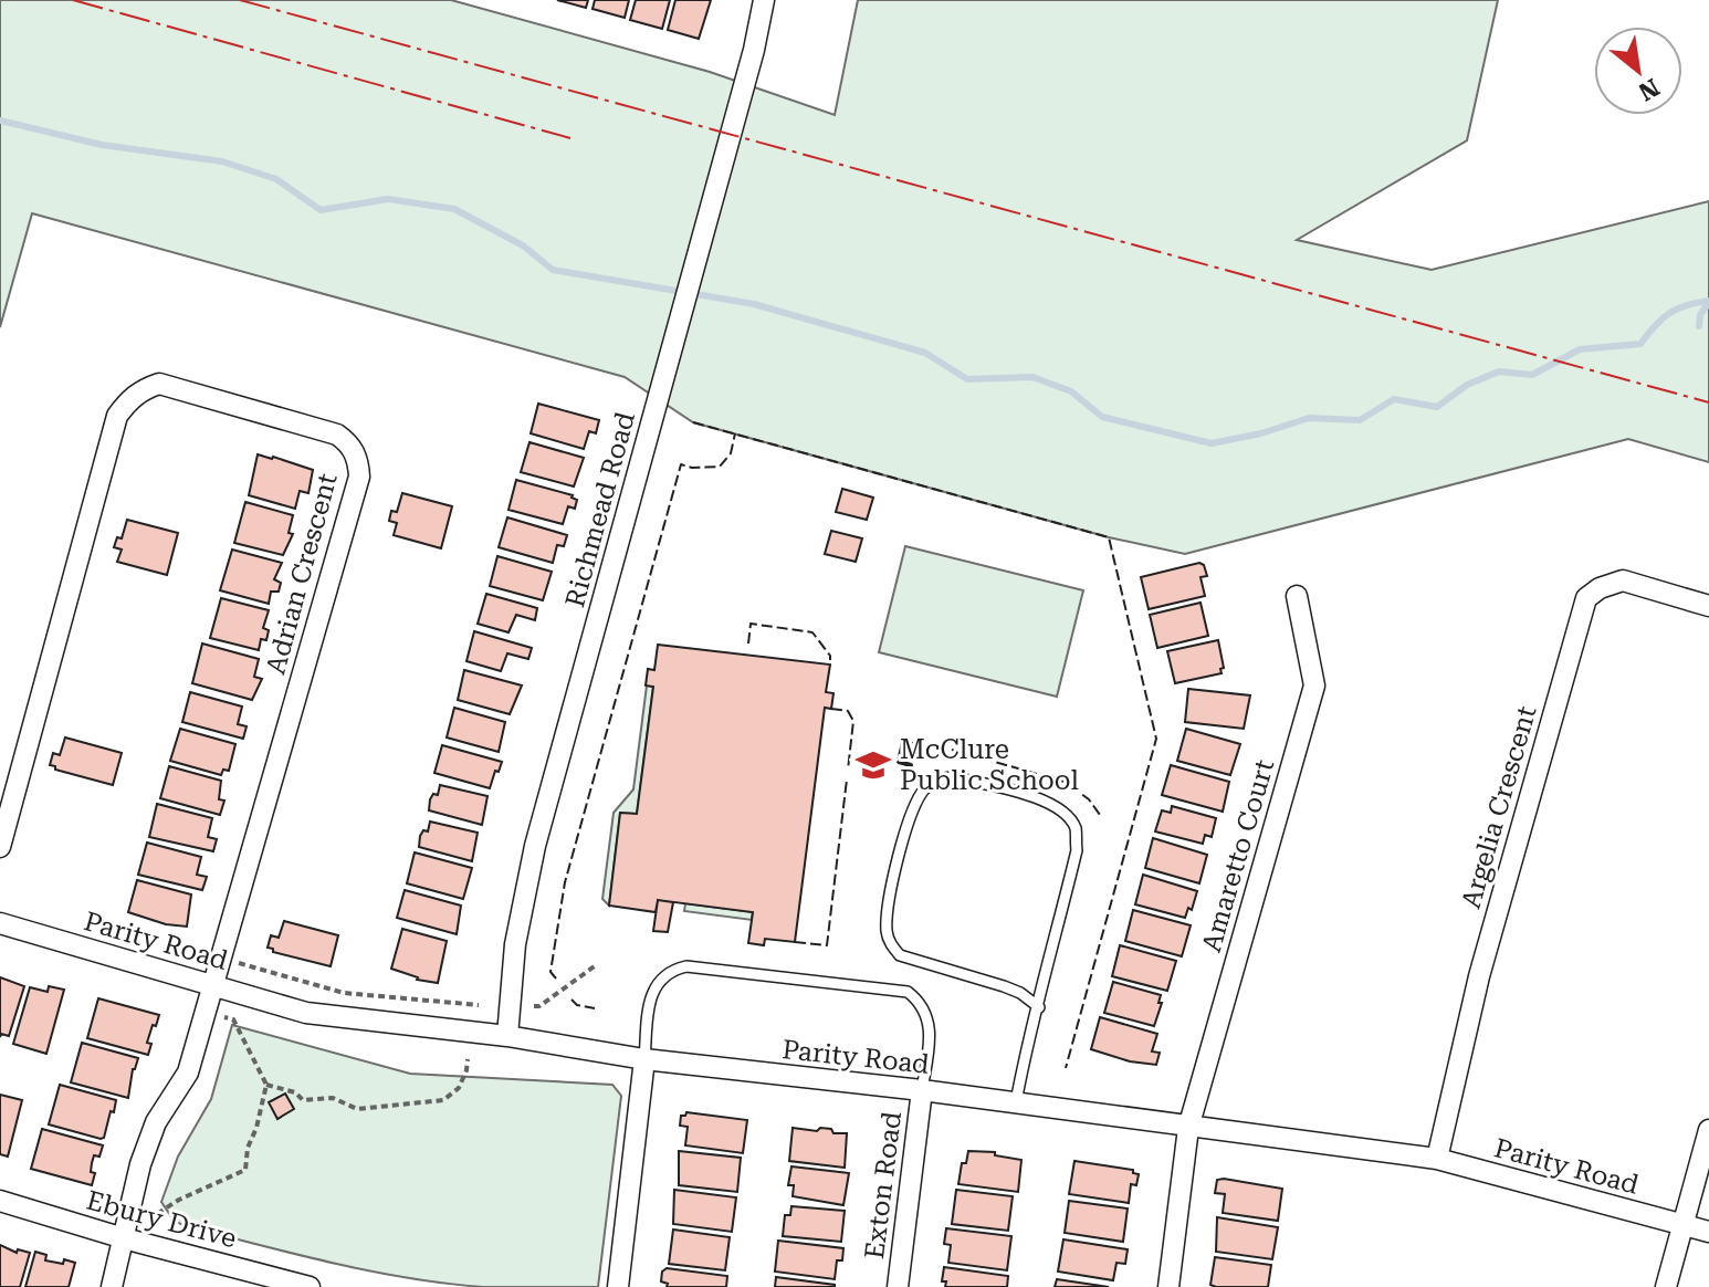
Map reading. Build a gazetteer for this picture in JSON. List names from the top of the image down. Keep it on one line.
{"streets":{"street":["Richmead Road","Adrian Crescent","Argelia Crescent","Amaretto Court","Parity Road","Exton Road","Ebury Drive"]},"crossings":[["Richmead Road","Parity Road"],["Adrian Crescent","Parity Road"],["Adrian Crescent","Ebury Drive"],["Argelia Crescent","Parity Road"],["Amaretto Court","Parity Road"],["Parity Road","Exton Road"]],"places":{"school or university":["McClure Public School"]},"north":"bottom right"}
